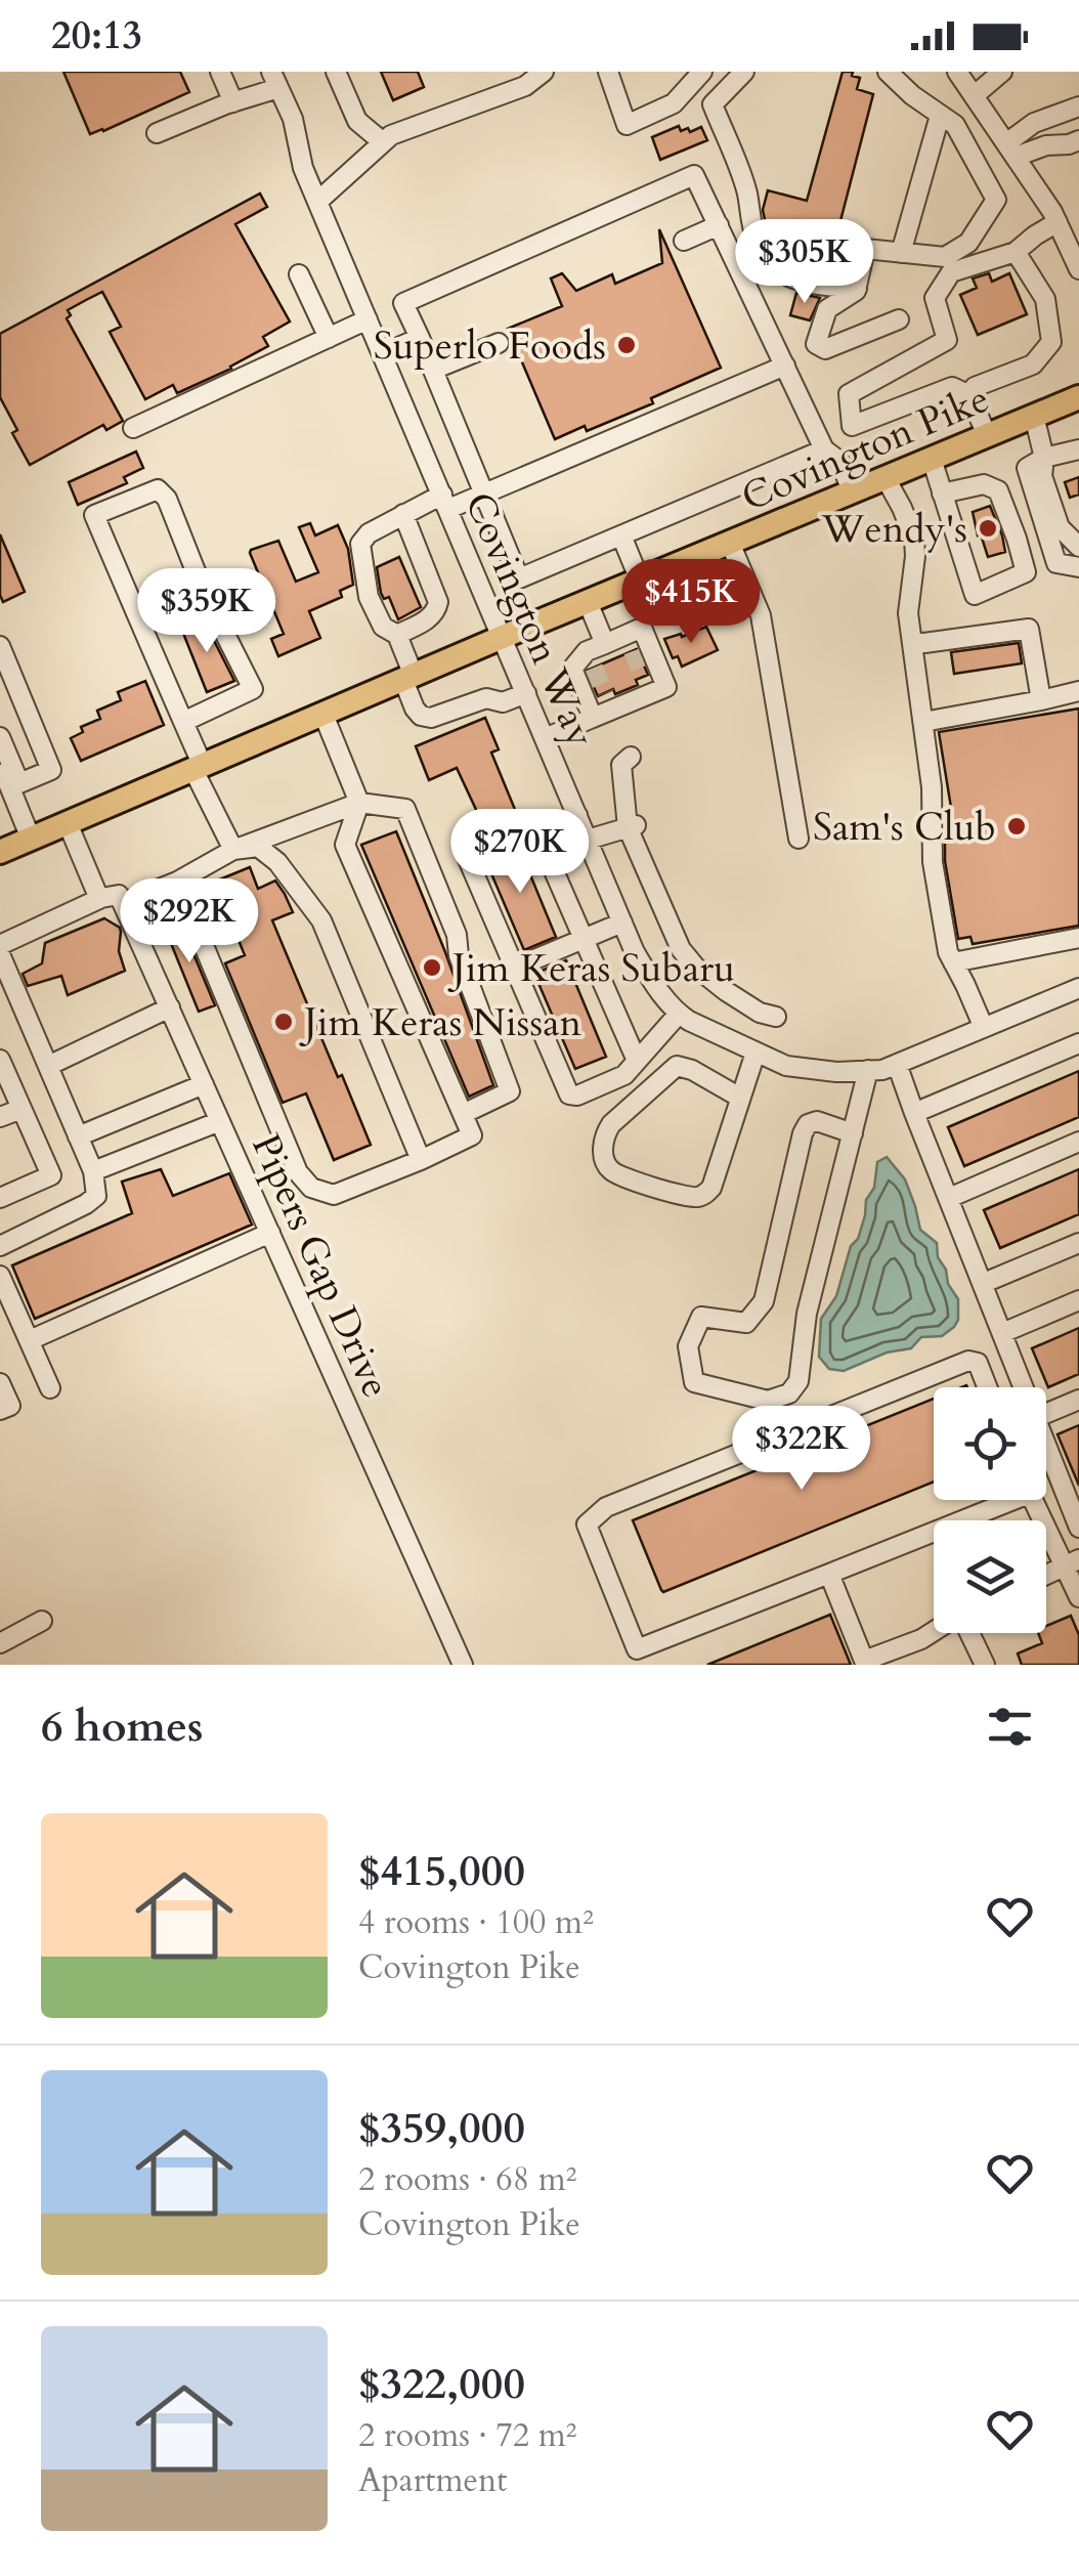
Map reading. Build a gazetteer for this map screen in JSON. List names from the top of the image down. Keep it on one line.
{"streets":{"main road":["Covington Pike"],"street":["Covington Way","Pipers Gap Drive"]},"crossings":[["Covington Pike","Covington Way"],["Covington Pike","Pipers Gap Drive"]],"places":["Superlo Foods","Wendy's","Sam's Club","Jim Keras Subaru","Jim Keras Nissan"],"page":{"status":"20:13","price":["$305K","$415K","$359K","$270K","$292K","$322K"],"heading":"6 homes","list":[{"name":"$415,000","note":"4 rooms · 100 m² · Covington Pike"},{"name":"$359,000","note":"2 rooms · 68 m² · Covington Pike"},{"name":"$322,000","note":"2 rooms · 72 m² · Apartment"}]}}
